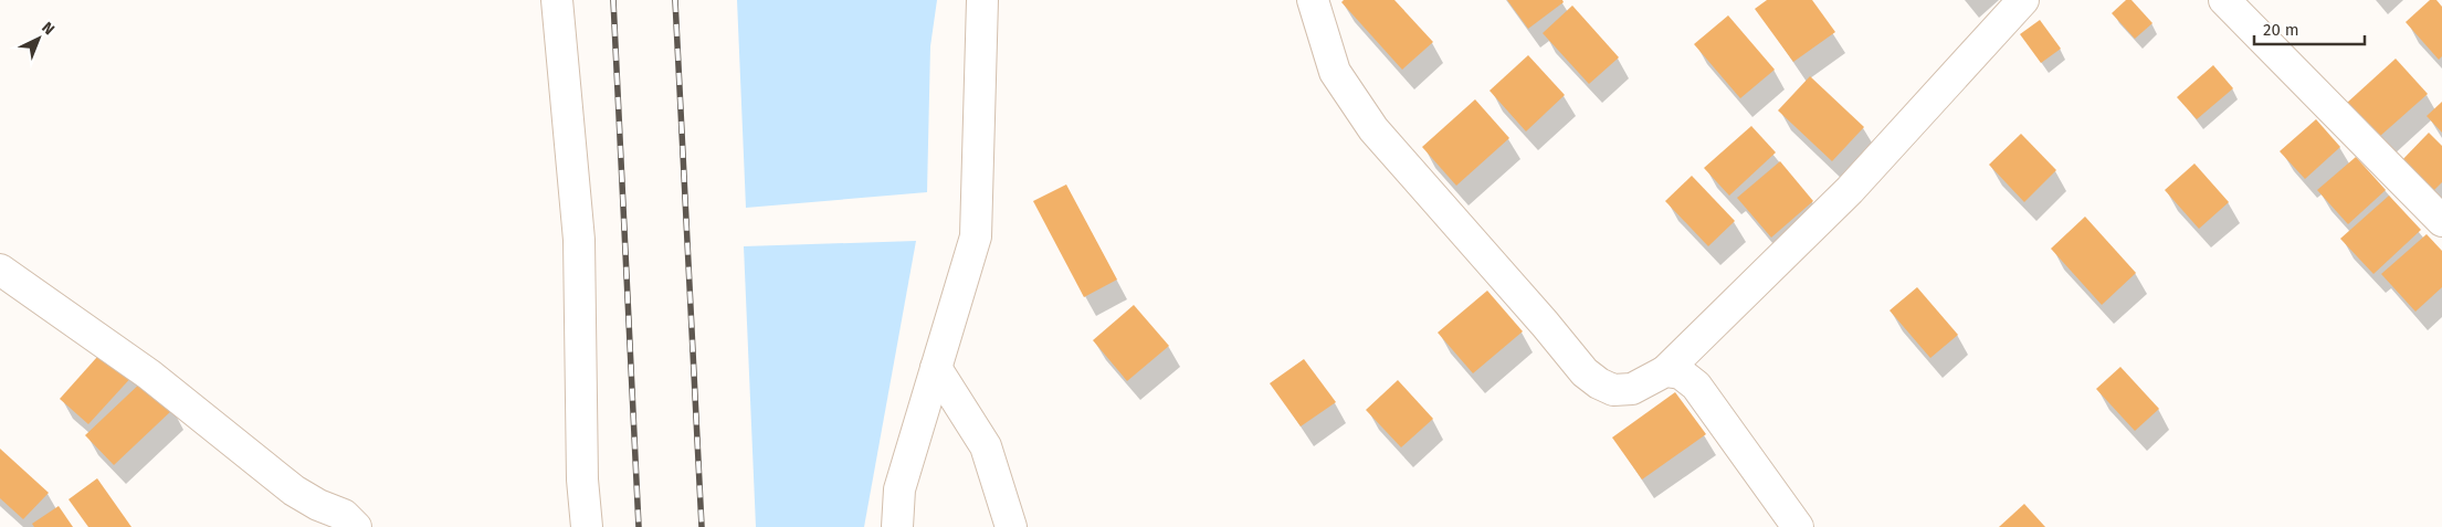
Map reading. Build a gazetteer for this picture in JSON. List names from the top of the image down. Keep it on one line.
{"scale_bar":"20 m","north":"top right"}
